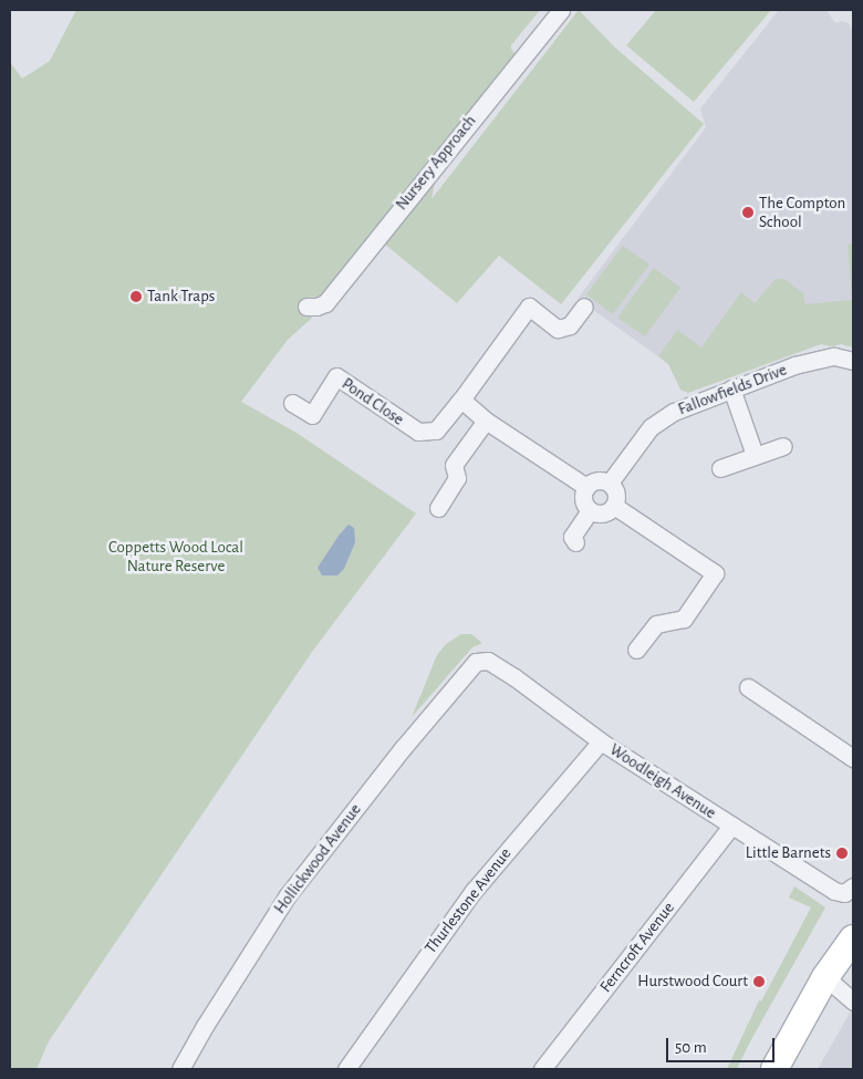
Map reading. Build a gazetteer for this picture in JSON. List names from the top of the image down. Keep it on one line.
{"streets":{"street":["Nursery Approach","Fallowfields Drive","Pond Close","Woodleigh Avenue","Hollickwood Avenue","Thurlestone Avenue","Ferncroft Avenue"]},"crossings":[["Woodleigh Avenue","Hollickwood Avenue"],["Woodleigh Avenue","Thurlestone Avenue"],["Woodleigh Avenue","Ferncroft Avenue"]],"parks":["Coppetts Wood Local Nature Reserve"],"places":["The Compton School","Tank Traps","Little Barnets","Hurstwood Court"],"scale_bar":"50 m"}
